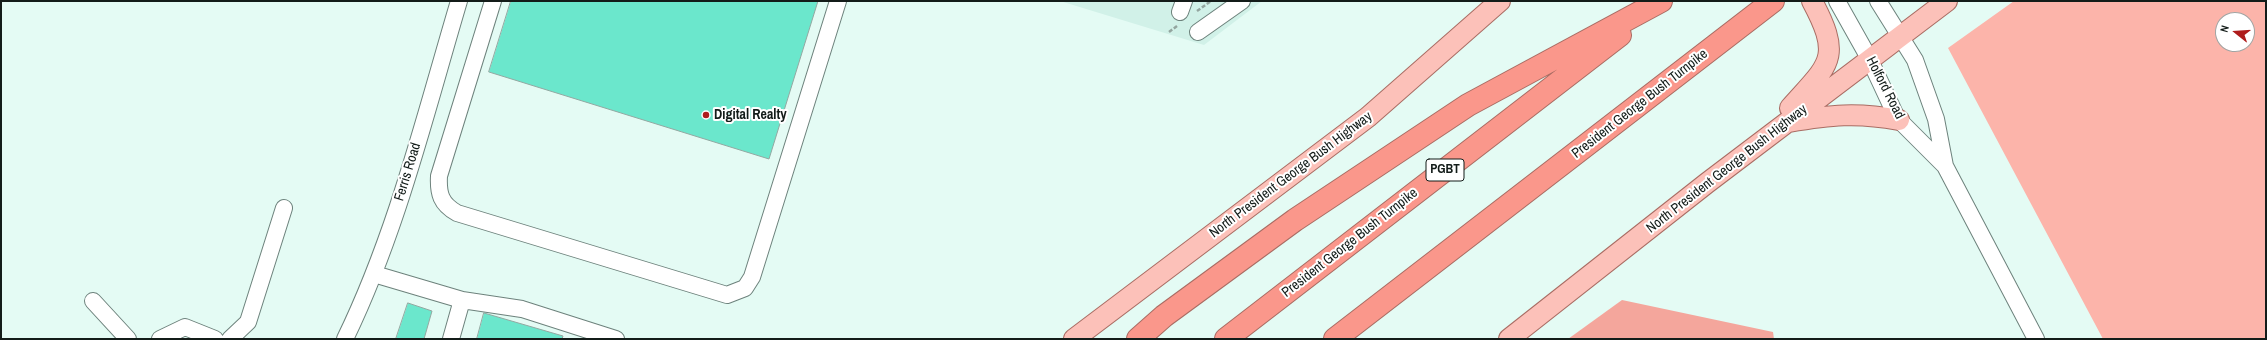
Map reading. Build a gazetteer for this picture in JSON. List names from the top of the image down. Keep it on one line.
{"streets":{"highway":["President George Bush Turnpike","PGBT"],"main road":["North President George Bush Highway"],"street":["Holford Road","Ferris Road"]},"crossings":[["Holford Road","North President George Bush Highway"]],"places":["Digital Realty"],"north":"left"}
